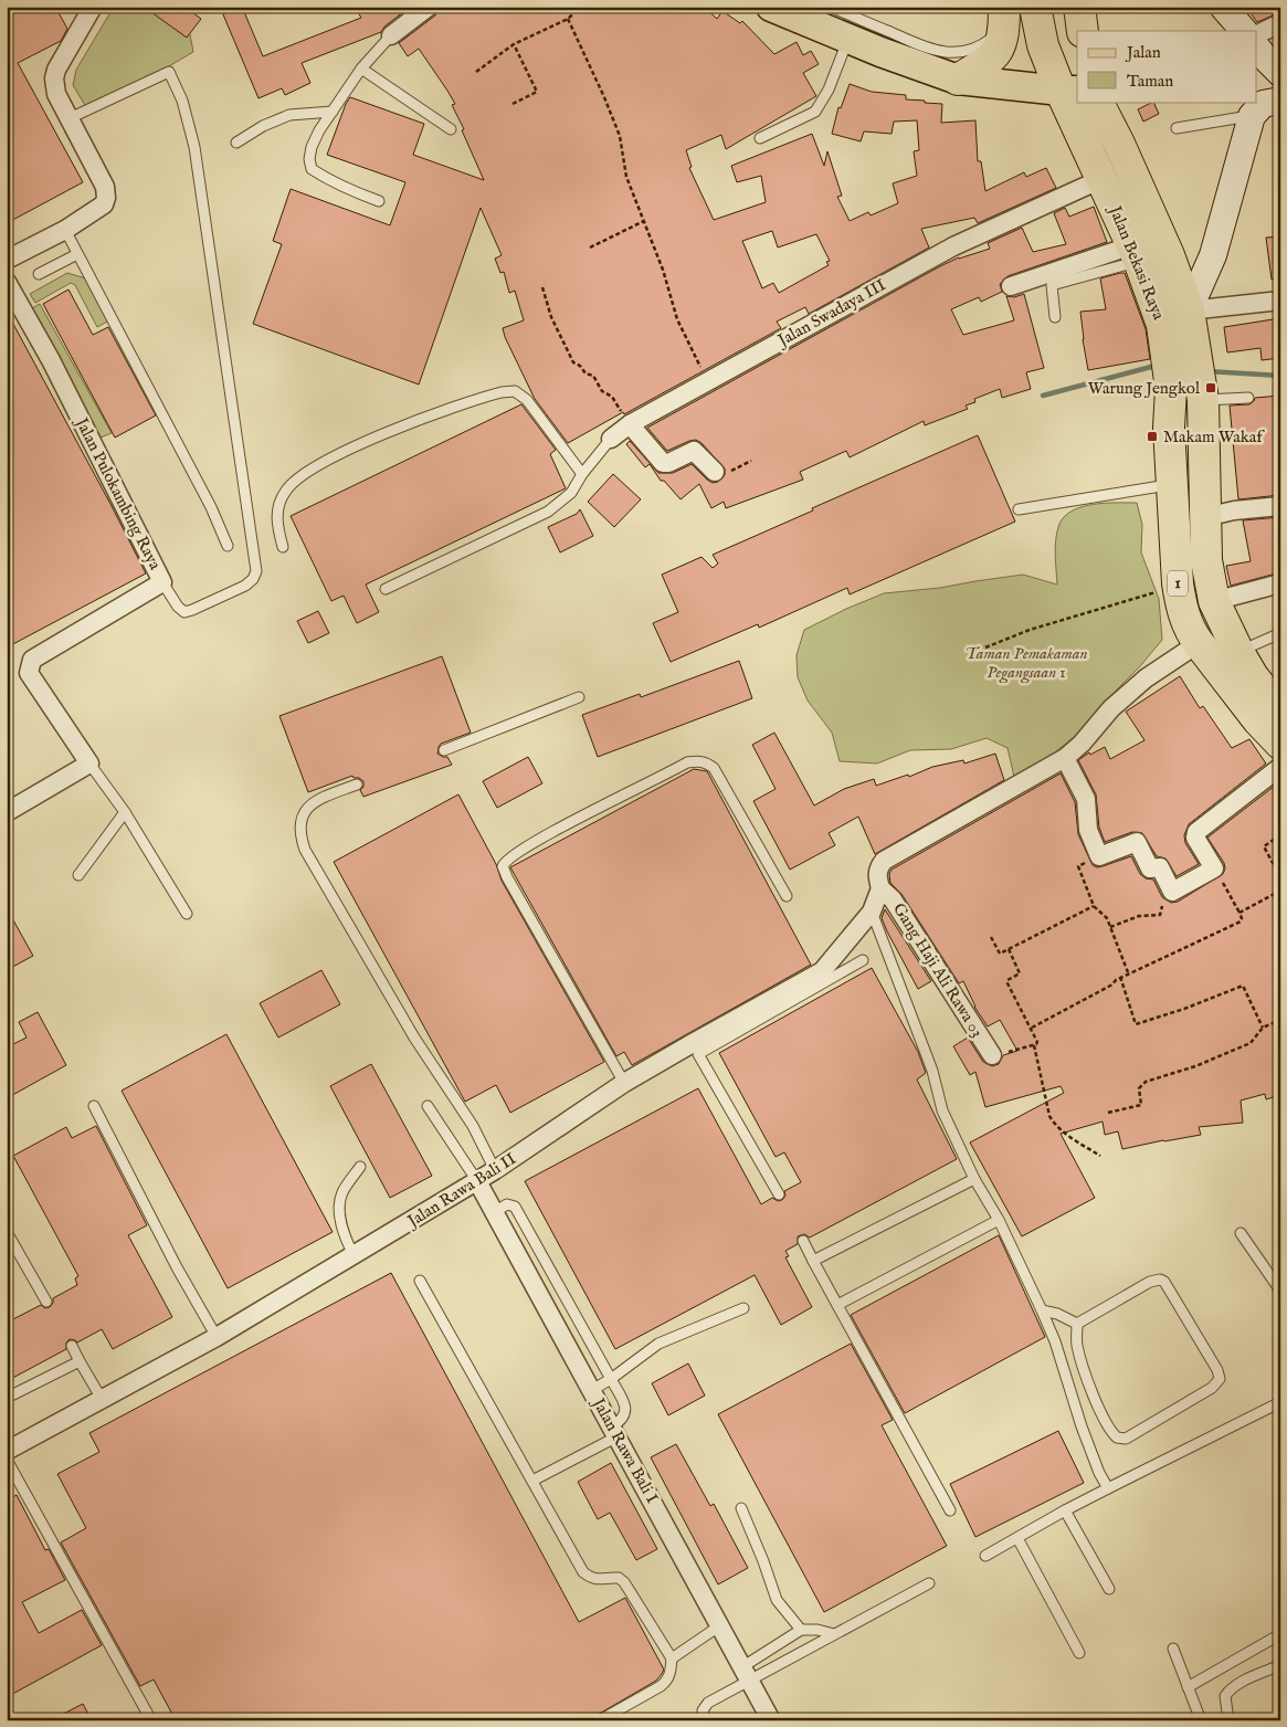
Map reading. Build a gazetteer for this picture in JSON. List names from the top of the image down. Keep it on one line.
{"streets":{"highway":["Jalan Bekasi Raya","1"],"street":["Jalan Swadaya III","Jalan Pulokambing Raya","Gang Haji Ali Rawa 03","Jalan Rawa Bali II","Jalan Rawa Bali I"]},"crossings":[["Jalan Bekasi Raya","Jalan Swadaya III"],["Jalan Bekasi Raya","1"],["Jalan Bekasi Raya","Jalan Rawa Bali II"],["Gang Haji Ali Rawa 03","Jalan Rawa Bali II"],["Jalan Rawa Bali II","Jalan Rawa Bali I"]],"parks":["Taman Pemakaman Pegangsaan 1"],"places":{"transit":["Warung Jengkol","Makam Wakaf"]},"legend":["Jalan","Taman"]}
